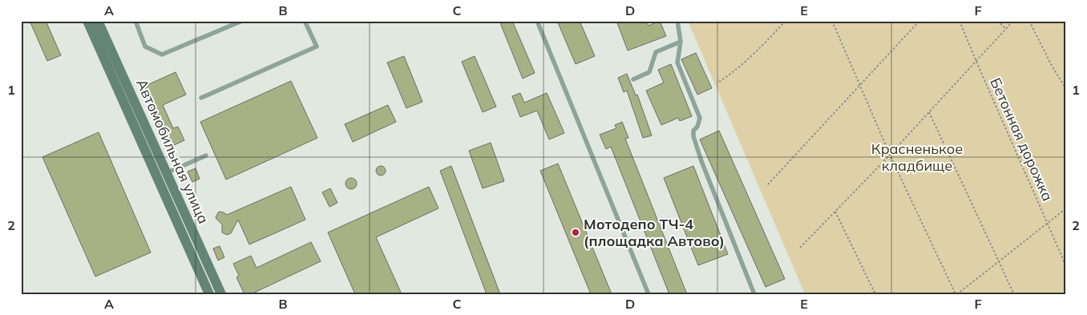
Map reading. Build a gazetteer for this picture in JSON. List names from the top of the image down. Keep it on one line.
{"streets":{"main road":["Автомобильная улица"],"path":["Бетонная дорожка"]},"parks":["Красненькое кладбище"],"places":["Мотодепо ТЧ-4 (площадка Автово)"],"grid":{"columns":["A","B","C","D","E","F"],"rows":["1","2"]}}
